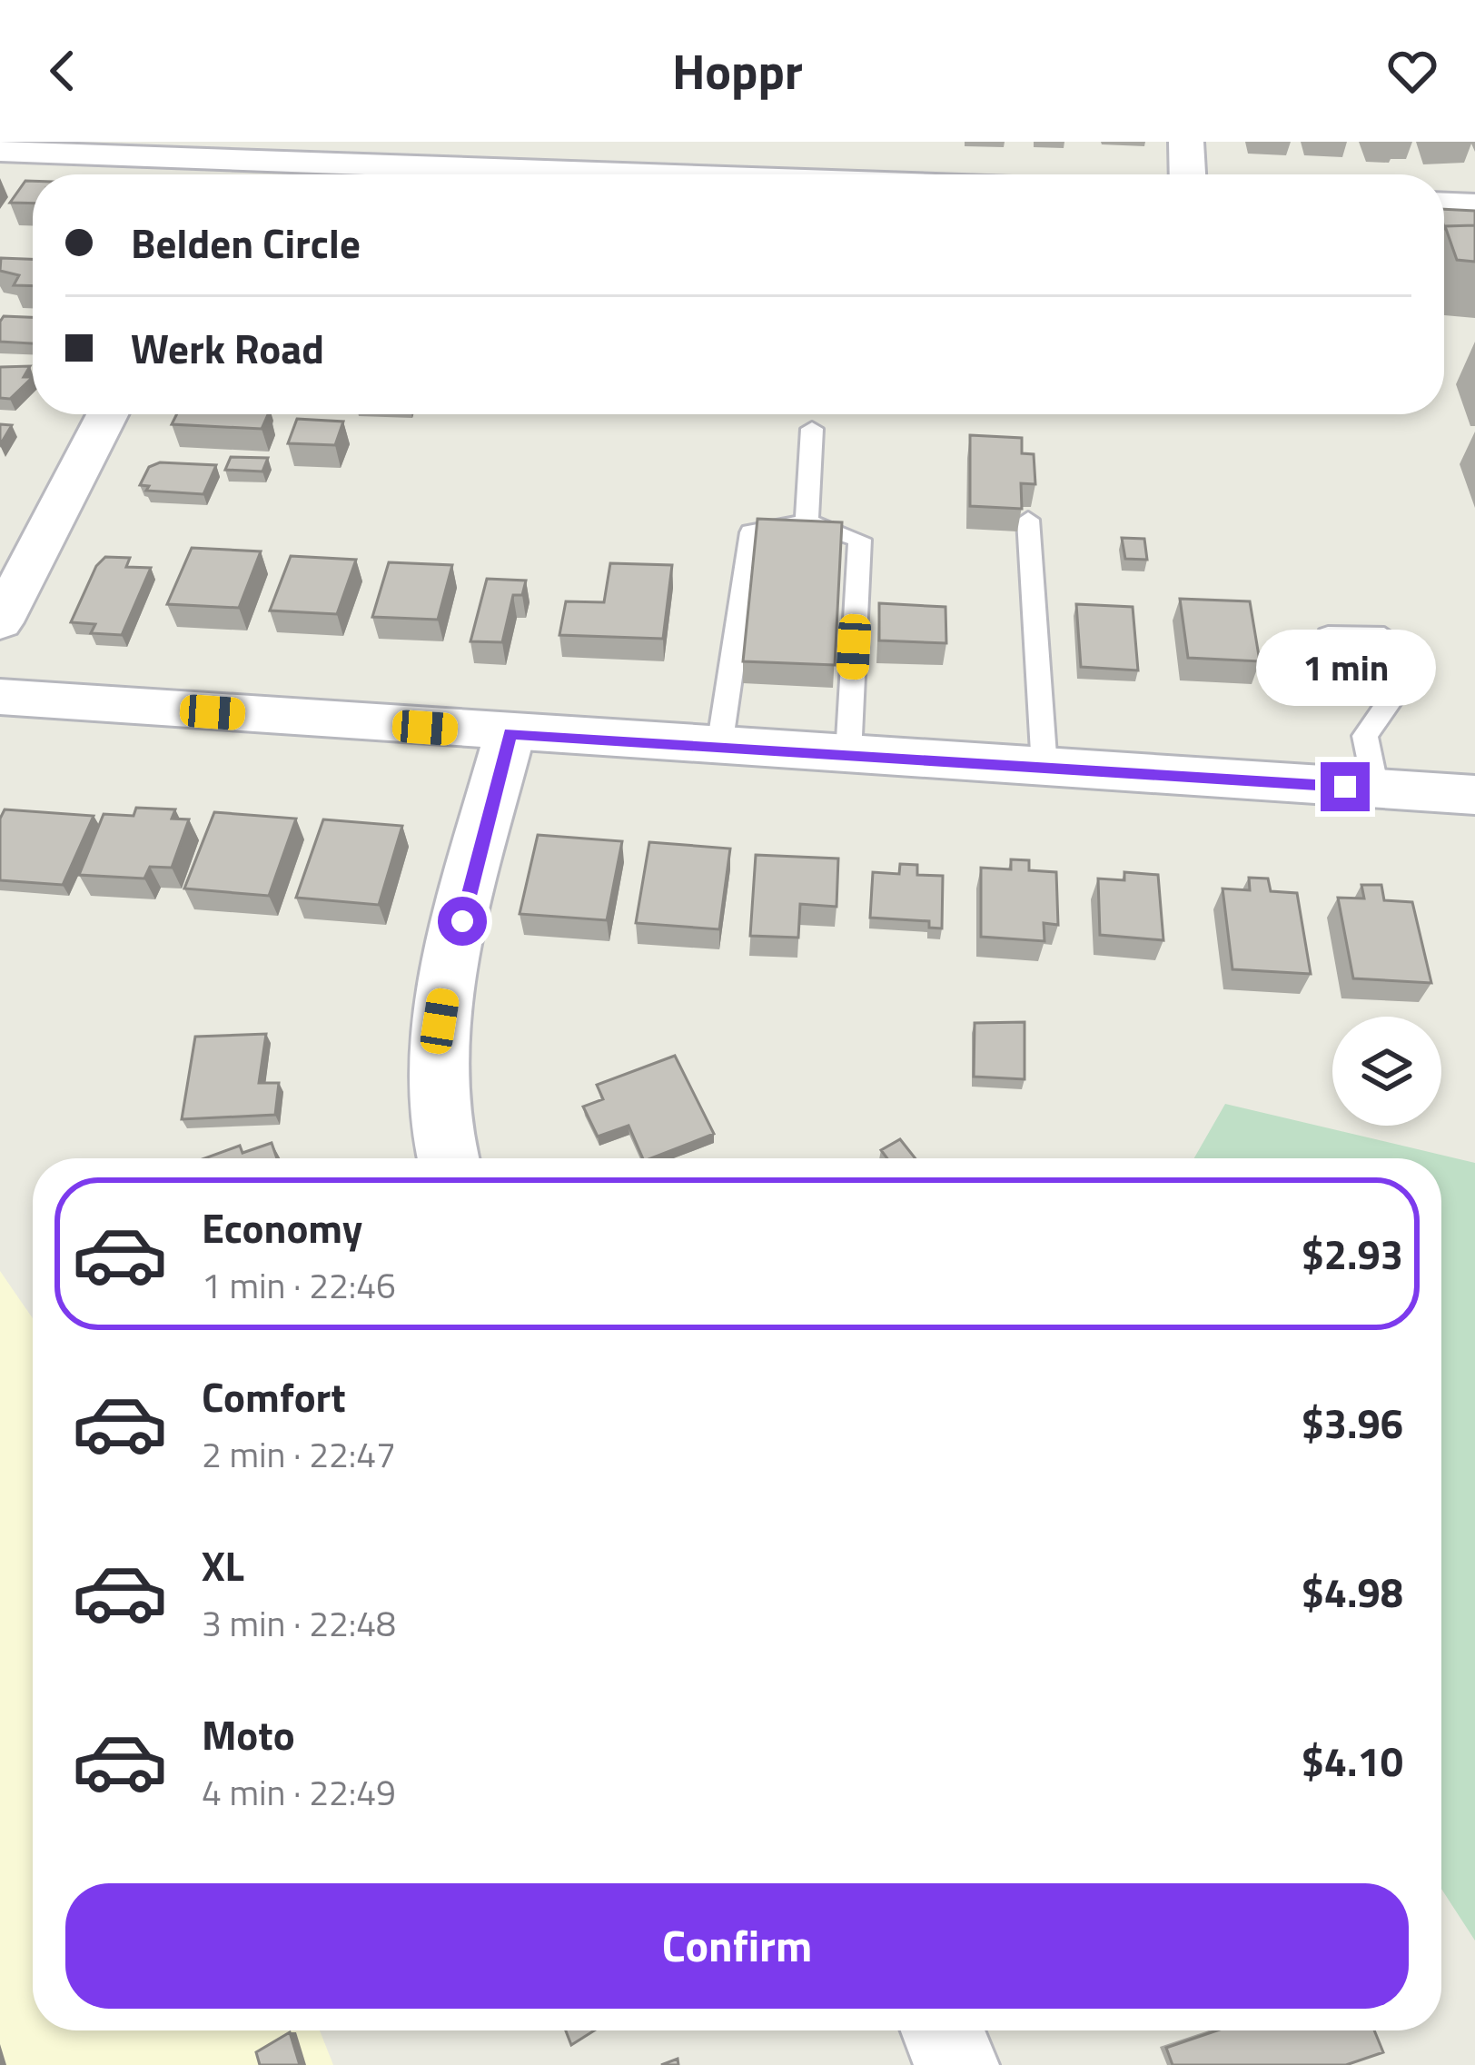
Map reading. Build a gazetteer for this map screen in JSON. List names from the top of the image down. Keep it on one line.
{"page":{"header":"Hoppr","banner":["Belden Circle","Werk Road"],"bubble":"1 min","list":[{"name":"Economy","note":"1 min · 22:46","value":"$2.93"},{"name":"Comfort","note":"2 min · 22:47","value":"$3.96"},{"name":"XL","note":"3 min · 22:48","value":"$4.98"},{"name":"Moto","note":"4 min · 22:49","value":"$4.10"}],"buttons":"Confirm"}}
